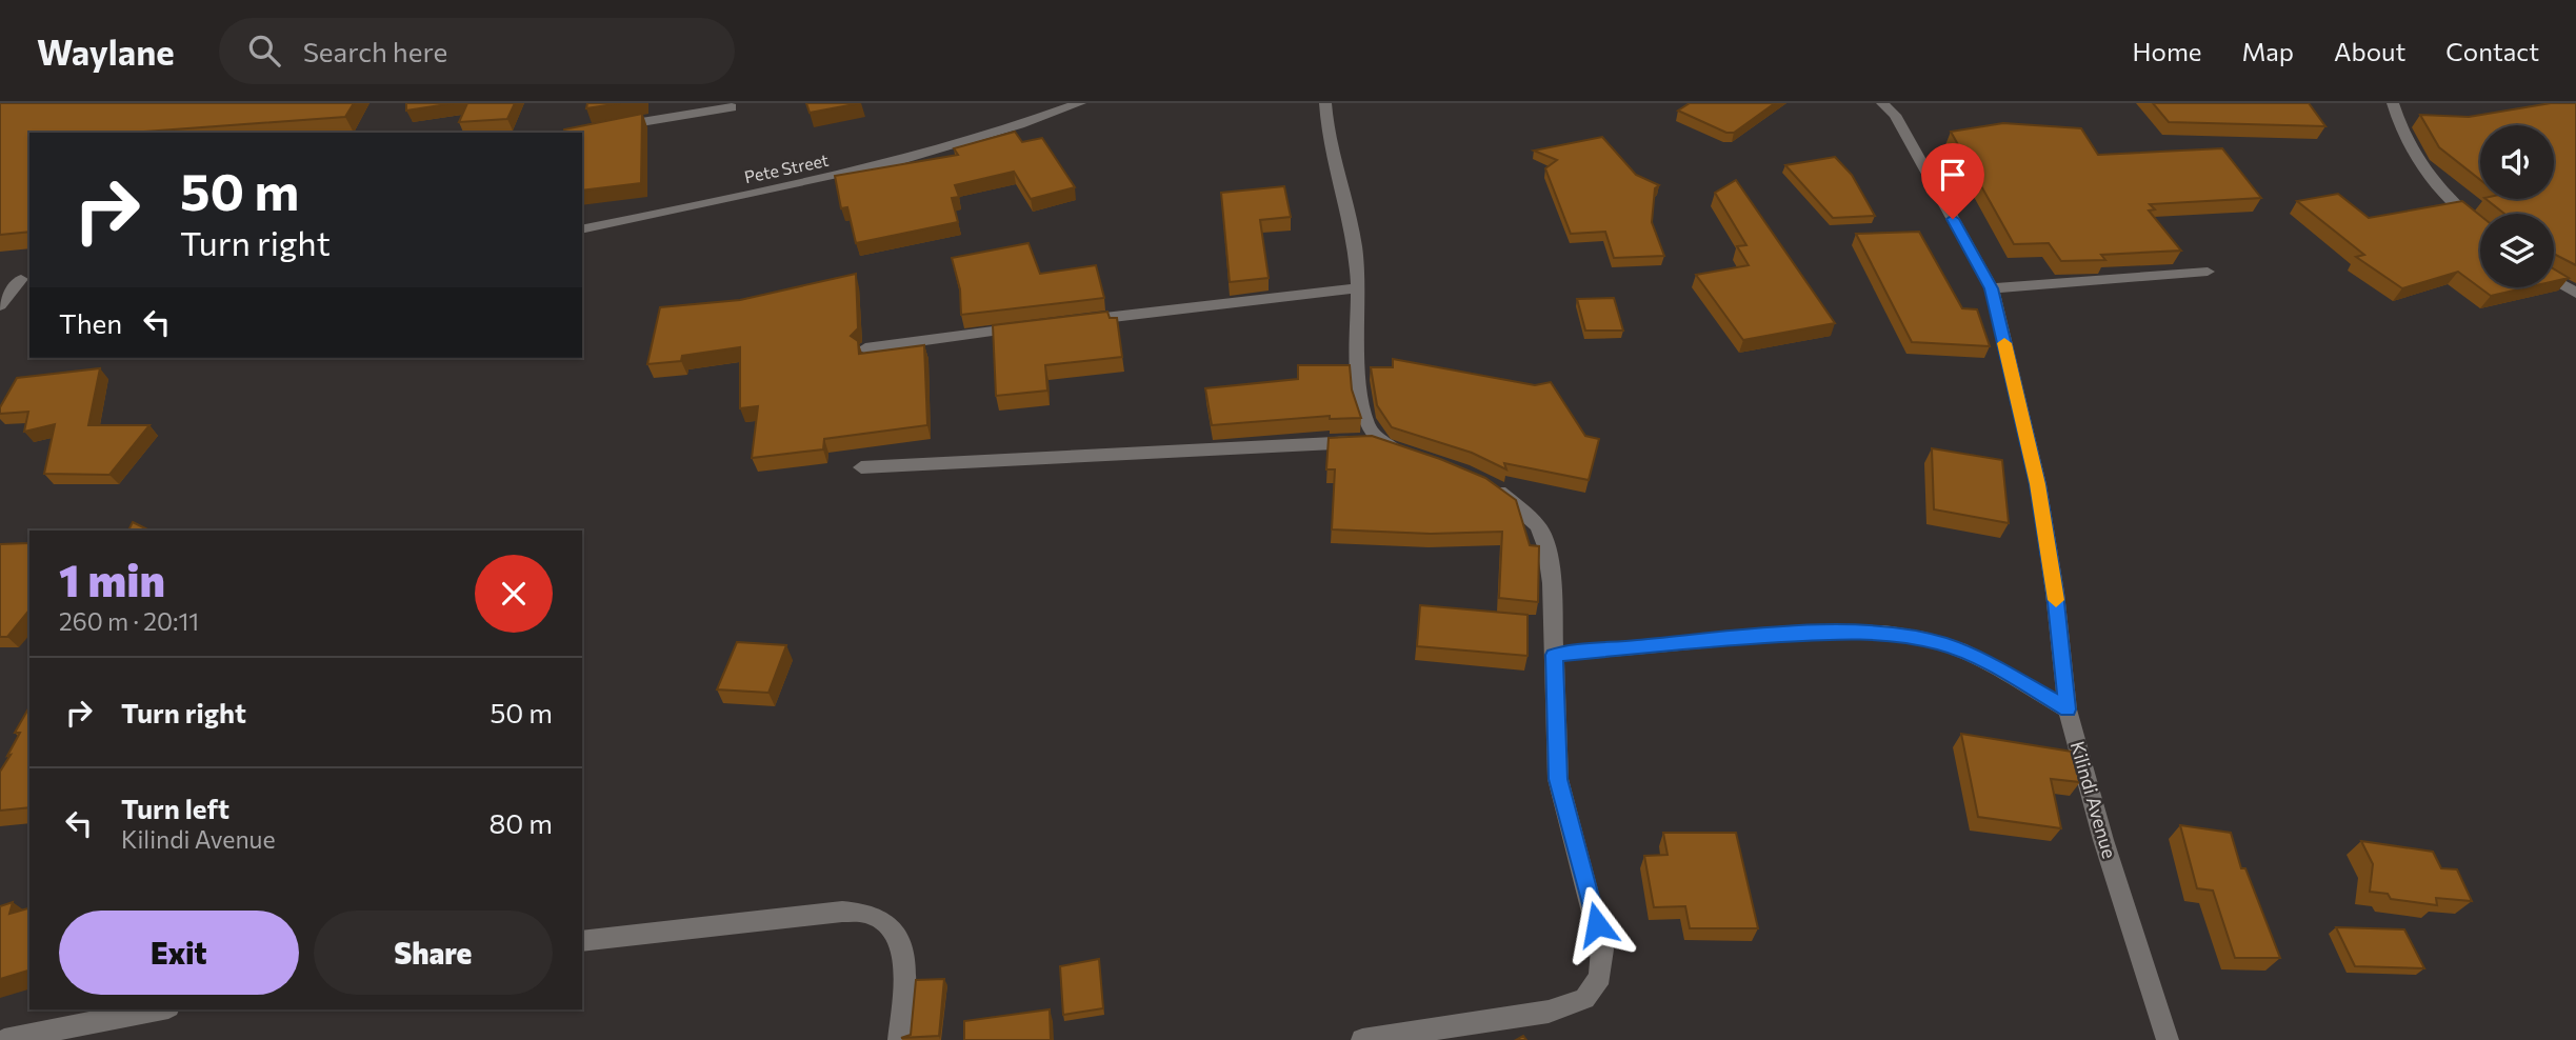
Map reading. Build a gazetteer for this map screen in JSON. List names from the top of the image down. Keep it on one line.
{"streets":{"street":["Pete Street","Kilindi Avenue"]},"page":{"header":"Waylane","search":"Search here","nav":["Home","Map","About","Contact"],"turn":["50 m","Turn right"],"then":"Then","heading":["1 min","260 m · 20:11"],"list":[{"name":"Turn right","value":"50 m"},{"name":"Turn left","note":"Kilindi Avenue","value":"80 m"}],"buttons":["Exit","Share"]}}
